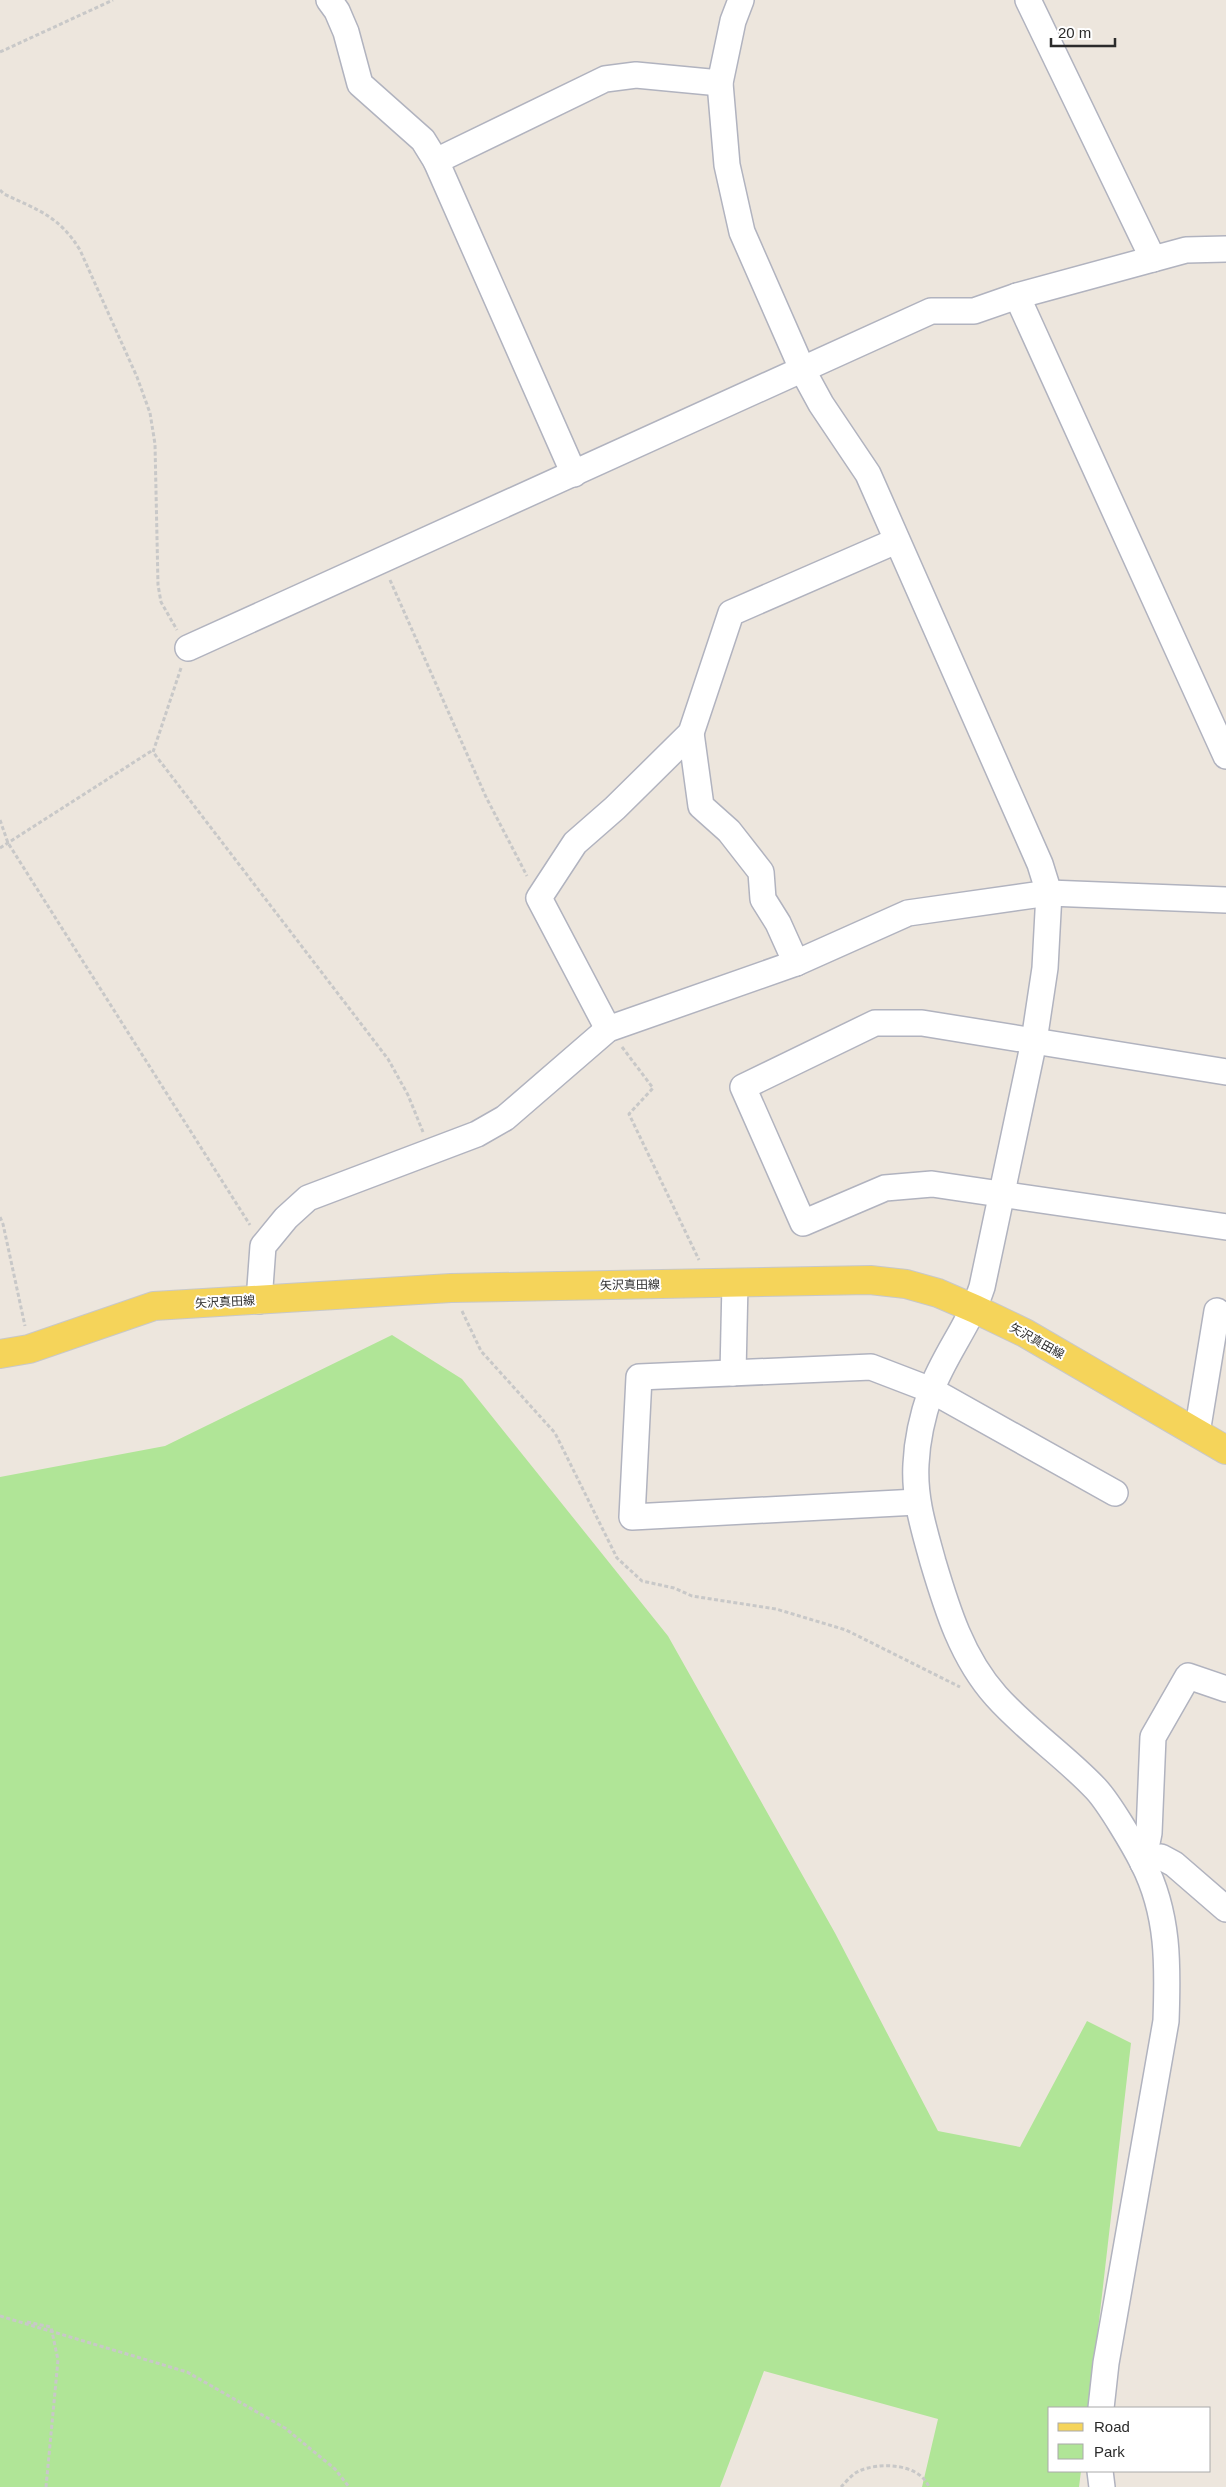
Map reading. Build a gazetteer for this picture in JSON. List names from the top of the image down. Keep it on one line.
{"streets":{"main road":["矢沢真田線"]},"legend":["Road","Park"],"scale_bar":"20 m"}
